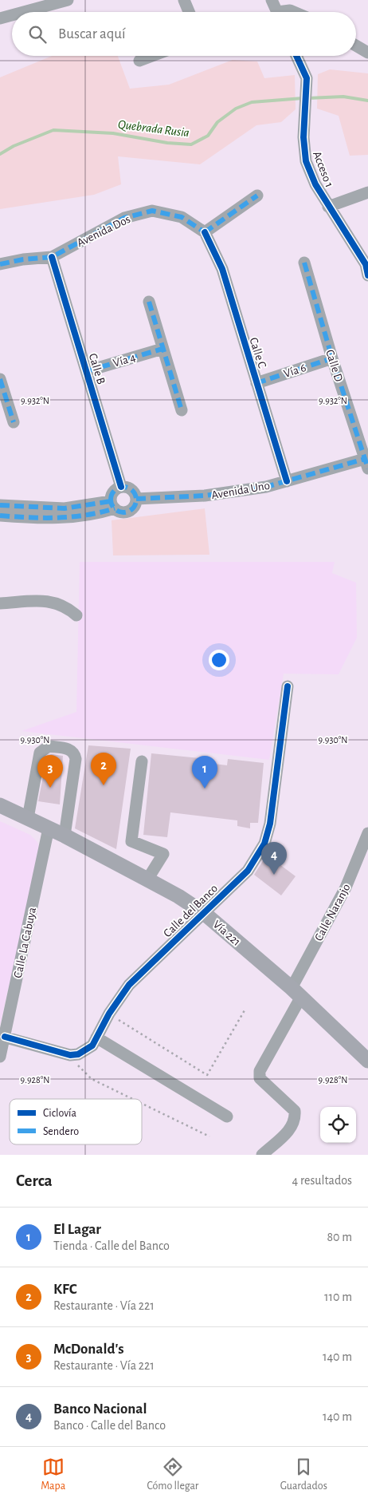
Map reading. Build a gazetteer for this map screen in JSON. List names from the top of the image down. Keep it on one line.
{"streets":{"main road":["Vía 221"],"street":["Acceso 1","Avenida Dos","Calle C","Vía 4","Calle D","Calle B","Vía 6","Avenida Uno","Calle del Banco","Calle Naranjo","Calle La Cabuya"]},"crossings":[["Avenida Dos","Calle C"],["Avenida Dos","Calle B"],["Calle C","Vía 6"],["Calle C","Avenida Uno"],["Vía 4","Calle B"],["Calle D","Vía 6"],["Calle D","Avenida Uno"],["Calle B","Avenida Uno"],["Calle del Banco","Vía 221"],["Calle Naranjo","Vía 221"],["Vía 221","Calle La Cabuya"]],"water":["Quebrada Rusia"],"legend":["Ciclovía","Sendero"],"page":{"search":"Buscar aquí","pins":["2","3","1","4"],"heading":["Cerca","4 resultados"],"list":[{"mark":"1","name":"El Lagar","note":"Tienda · Calle del Banco","value":"80 m"},{"mark":"2","name":"KFC","note":"Restaurante · Vía 221","value":"110 m"},{"mark":"3","name":"McDonald's","note":"Restaurante · Vía 221","value":"140 m"},{"mark":"4","name":"Banco Nacional","note":"Banco · Calle del Banco","value":"140 m"}],"nav":["Mapa","Cómo llegar","Guardados"]},"coordinates":["9.932°N","9.930°N","9.928°N"]}
